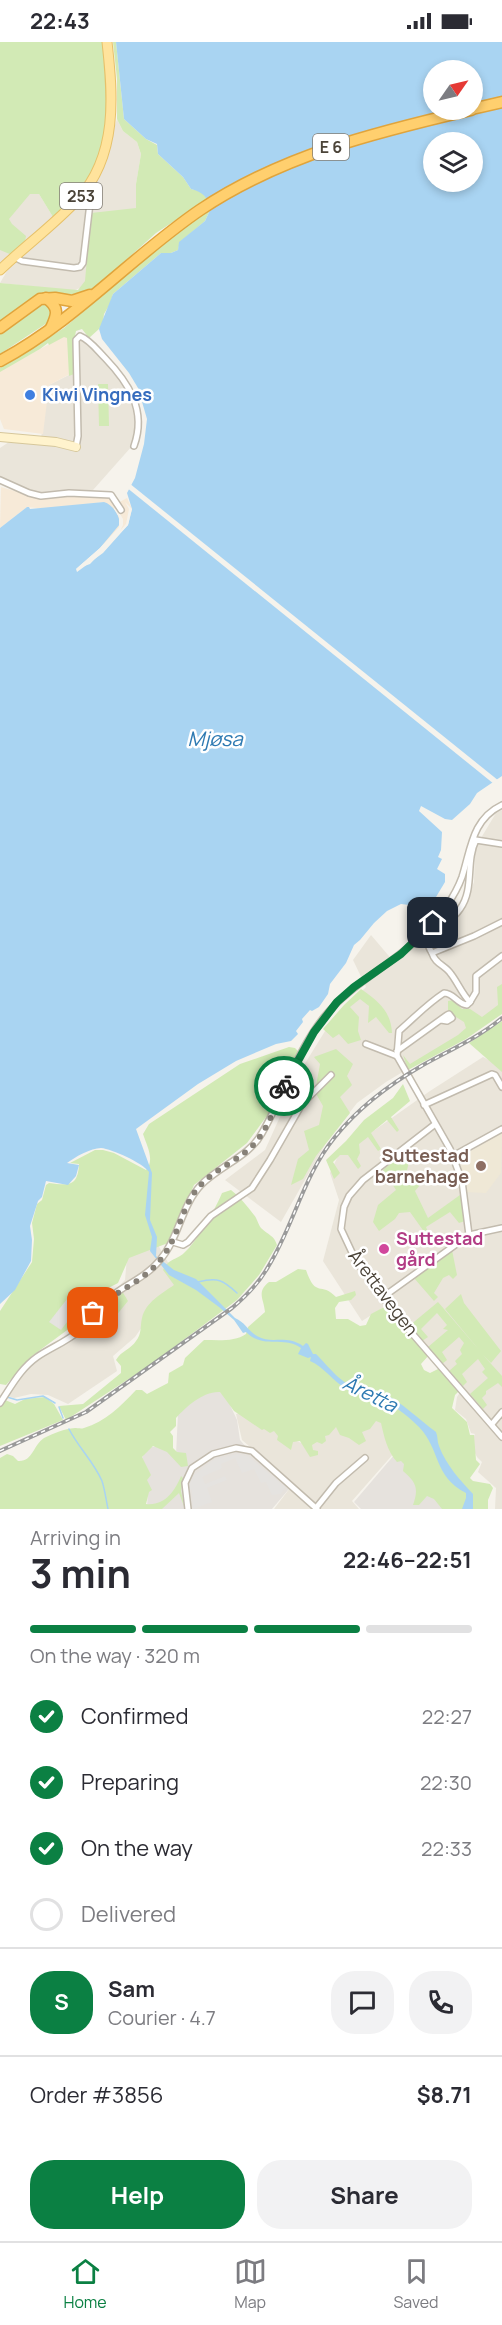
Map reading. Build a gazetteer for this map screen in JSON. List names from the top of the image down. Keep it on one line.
{"streets":{"highway":["E 6"],"main road":["253"],"street":["Årettavegen"]},"water":["Mjøsa","Åretta"],"places":["Kiwi Vingnes","Suttestad barnehage","Suttestad gård"],"north":"top right","page":{"status":"22:43","heading":["3 min","Arriving in","22:46–22:51"],"panel":["Sam","Courier · 4.7","Order #3856","$8.71"],"bar":"On the way · 320 m","list":[["Confirmed","22:27"],["Preparing","22:30"],["On the way","22:33"],"Delivered"],"round":"S","buttons":["Help","Share"],"tabs":["Home","Map","Saved"]}}
